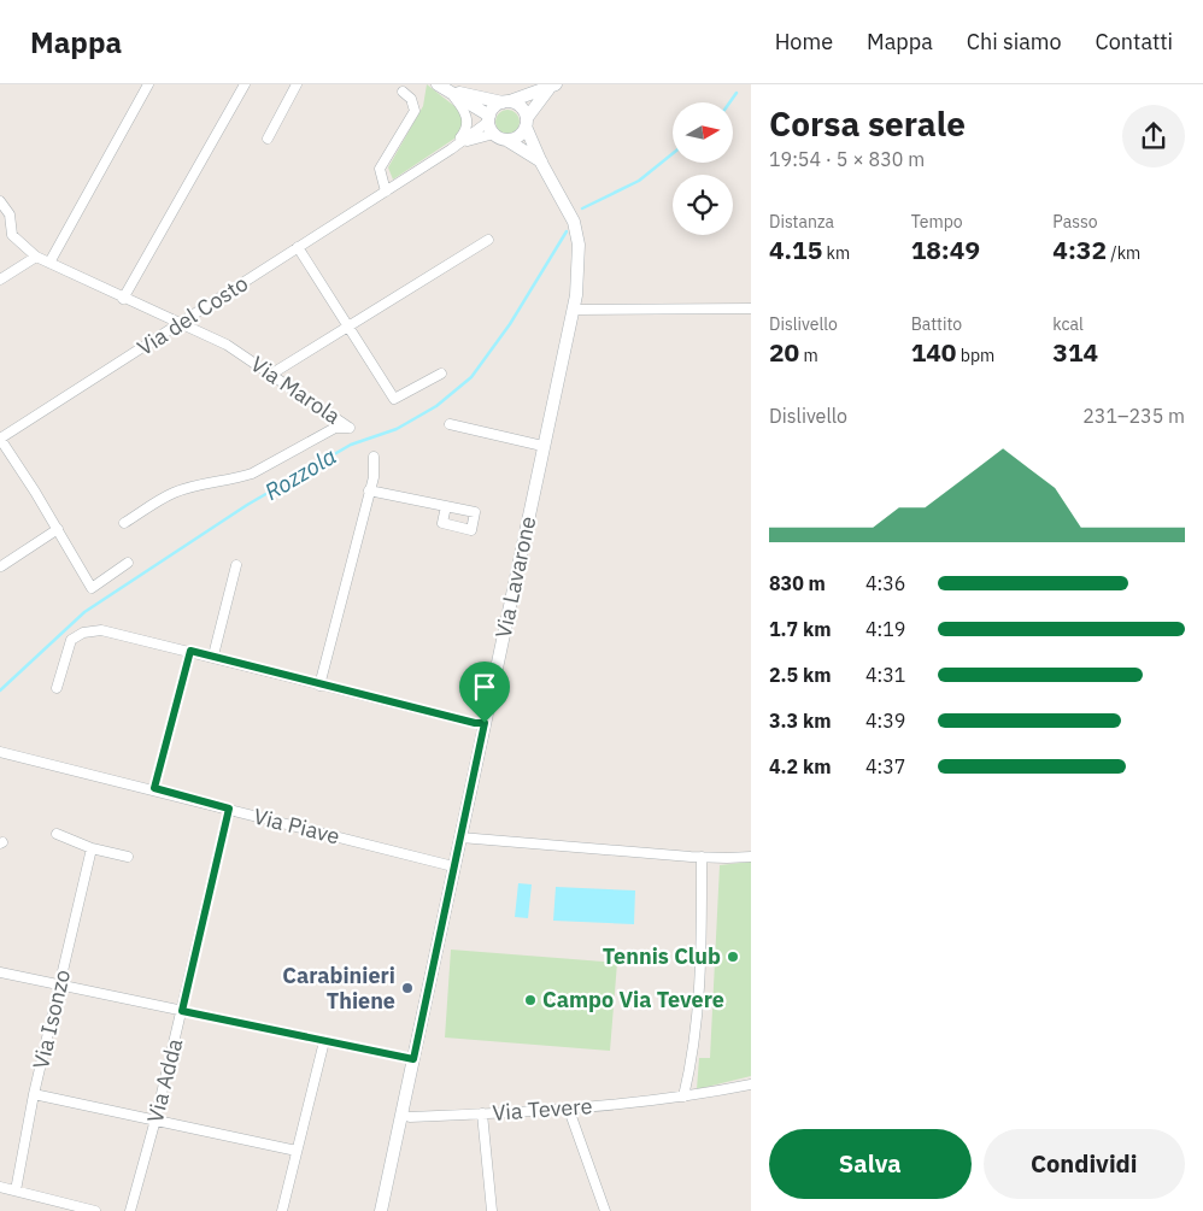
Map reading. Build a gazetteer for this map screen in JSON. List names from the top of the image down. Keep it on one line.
{"streets":{"main road":["Via Lavarone"],"street":["Via del Costo","Via Marola","Via Piave","Via Isonzo","Via Adda","Via Tevere"]},"crossings":[["Via del Costo","Via Marola"],["Via del Costo","Via Lavarone"],["Via Lavarone","Via Piave"],["Via Lavarone","Via Tevere"],["Via Piave","Via Adda"]],"water":["Rozzola"],"places":["Tennis Club","Carabinieri Thiene","Campo Via Tevere"],"north":"right","page":{"header":"Mappa","nav":["Home","Mappa","Chi siamo","Contatti"],"heading":["Corsa serale","19:54 · 5 × 830 m"],"stats":[["Distanza","4.15 km"],["Tempo","18:49"],["Passo","4:32 /km"],["Dislivello","20 m"],["Battito","140 bpm"],["kcal","314"]],"chart":["Dislivello","231–235 m"],"list":[{"name":"830 m","note":"4:36"},{"name":"1.7 km","note":"4:19"},{"name":"2.5 km","note":"4:31"},{"name":"3.3 km","note":"4:39"},{"name":"4.2 km","note":"4:37"}],"buttons":["Salva","Condividi"]}}
